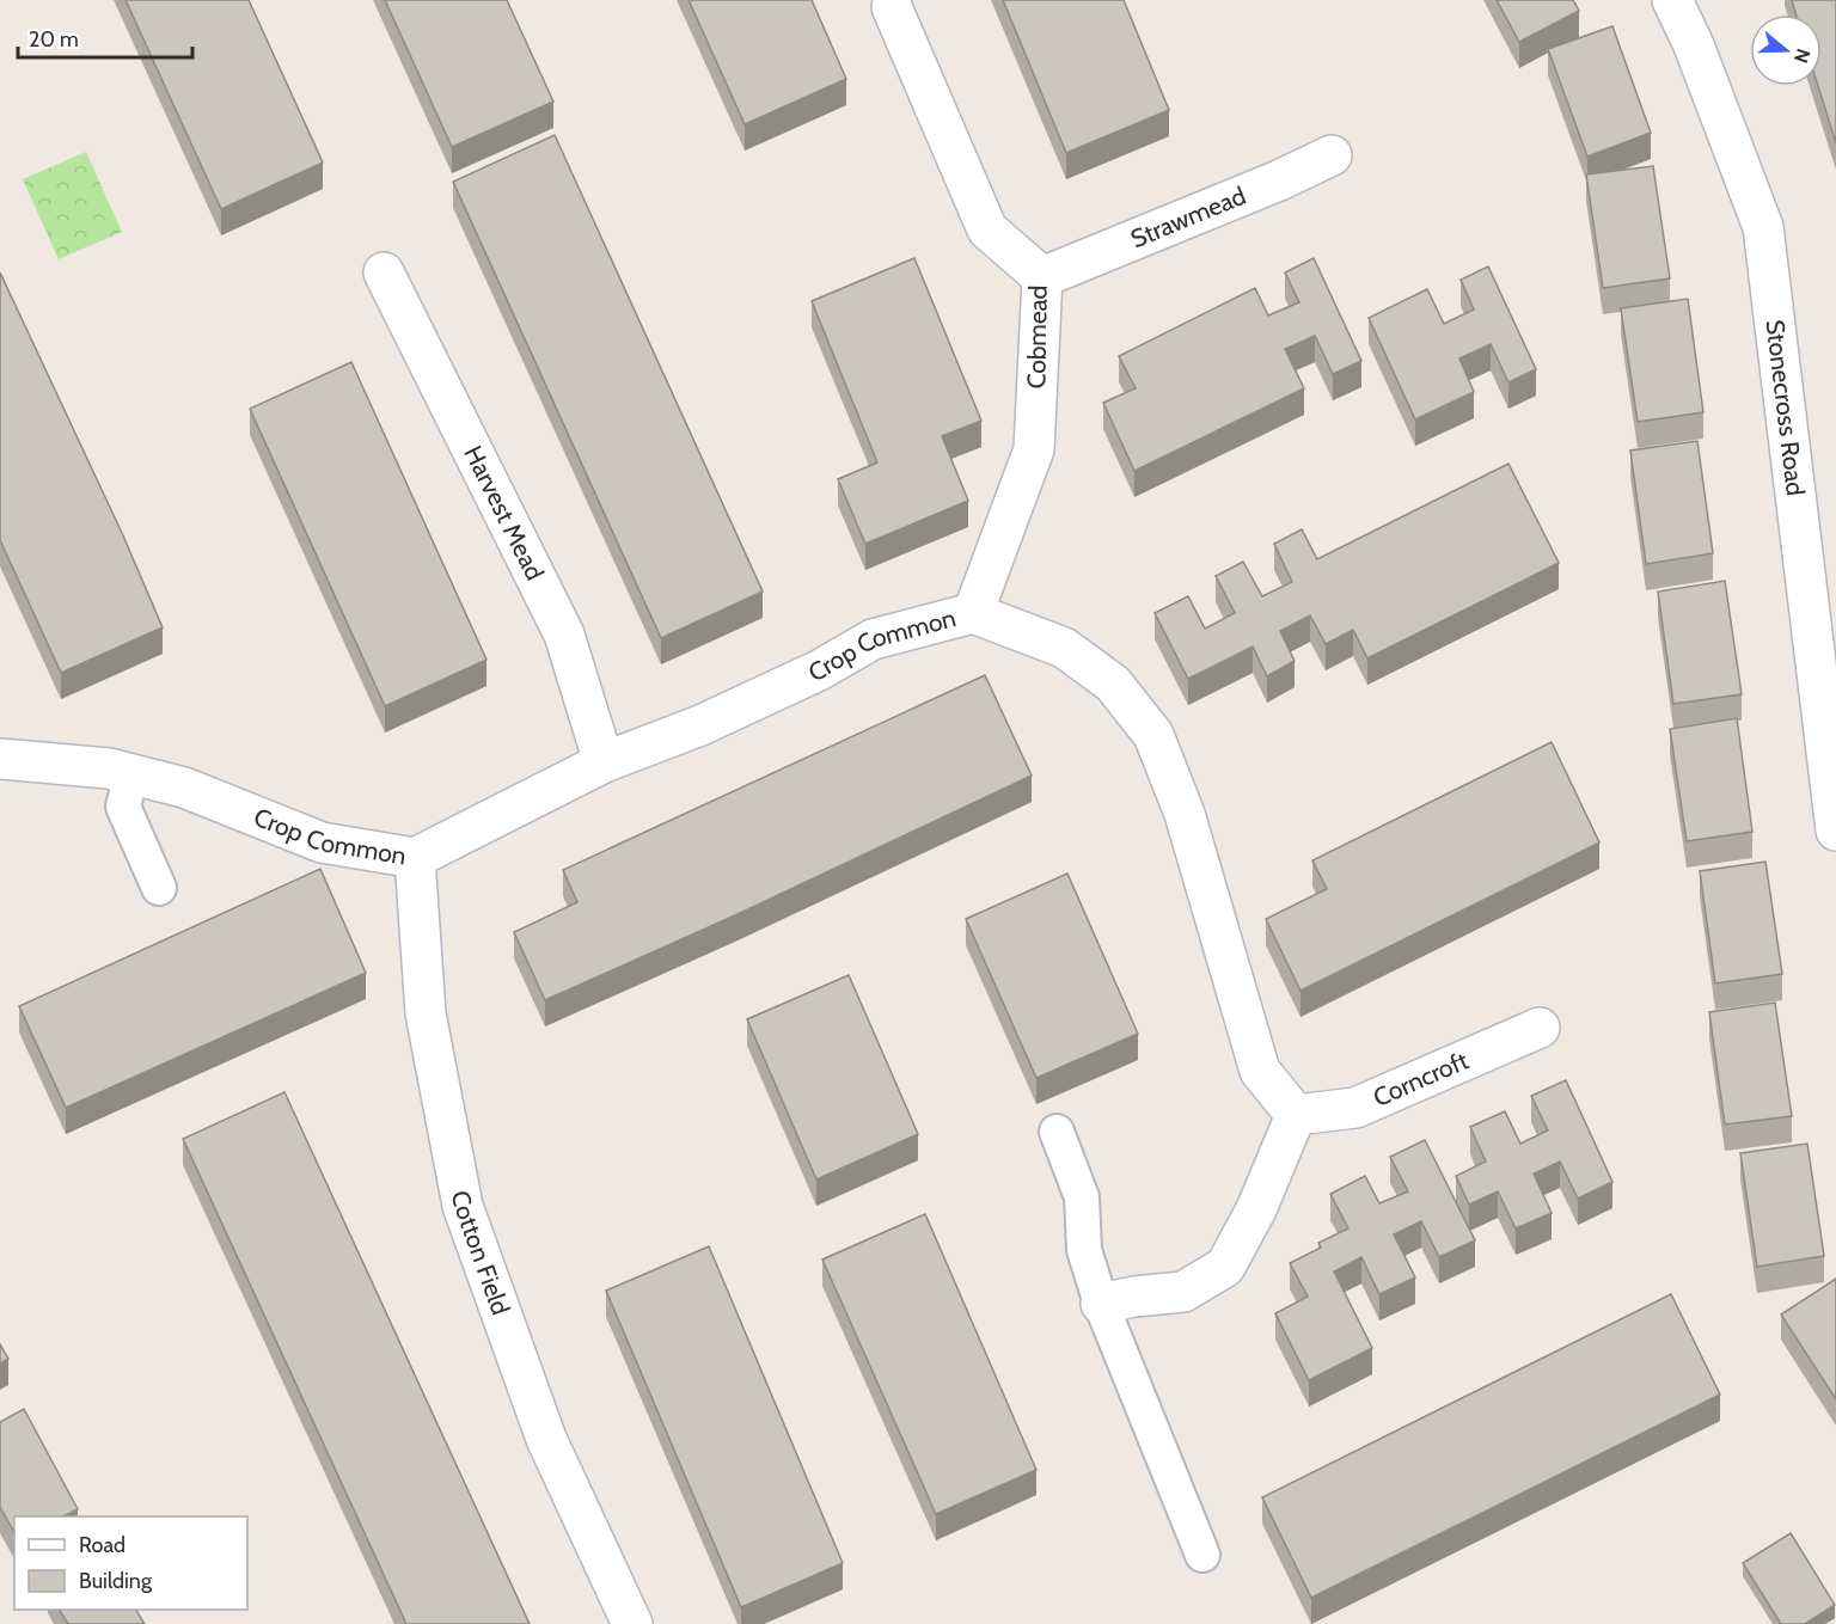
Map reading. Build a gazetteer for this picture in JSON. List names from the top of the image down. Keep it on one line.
{"streets":{"street":["Strawmead","Cobmead","Stonecross Road","Harvest Mead","Crop Common","Corncroft","Cotton Field"]},"crossings":[["Strawmead","Cobmead"],["Cobmead","Crop Common"],["Harvest Mead","Crop Common"],["Crop Common","Corncroft"],["Crop Common","Cotton Field"]],"legend":["Road","Building"],"scale_bar":"20 m","north":"right"}
